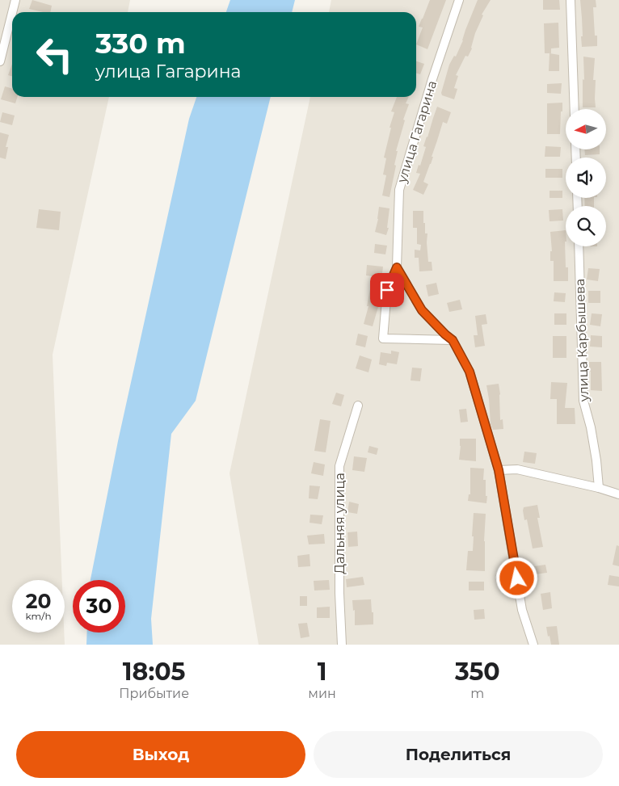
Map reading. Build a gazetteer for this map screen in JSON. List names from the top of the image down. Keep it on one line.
{"streets":{"street":["улица Гагарина","улица Карбышева","Дальняя улица"]},"north":"left","page":{"turn":["330 m","улица Гагарина"],"speed":"20 km/h","limit":"30","eta":["18:05","Прибытие","1","мин","350","m"],"buttons":["Выход","Поделиться"]}}
